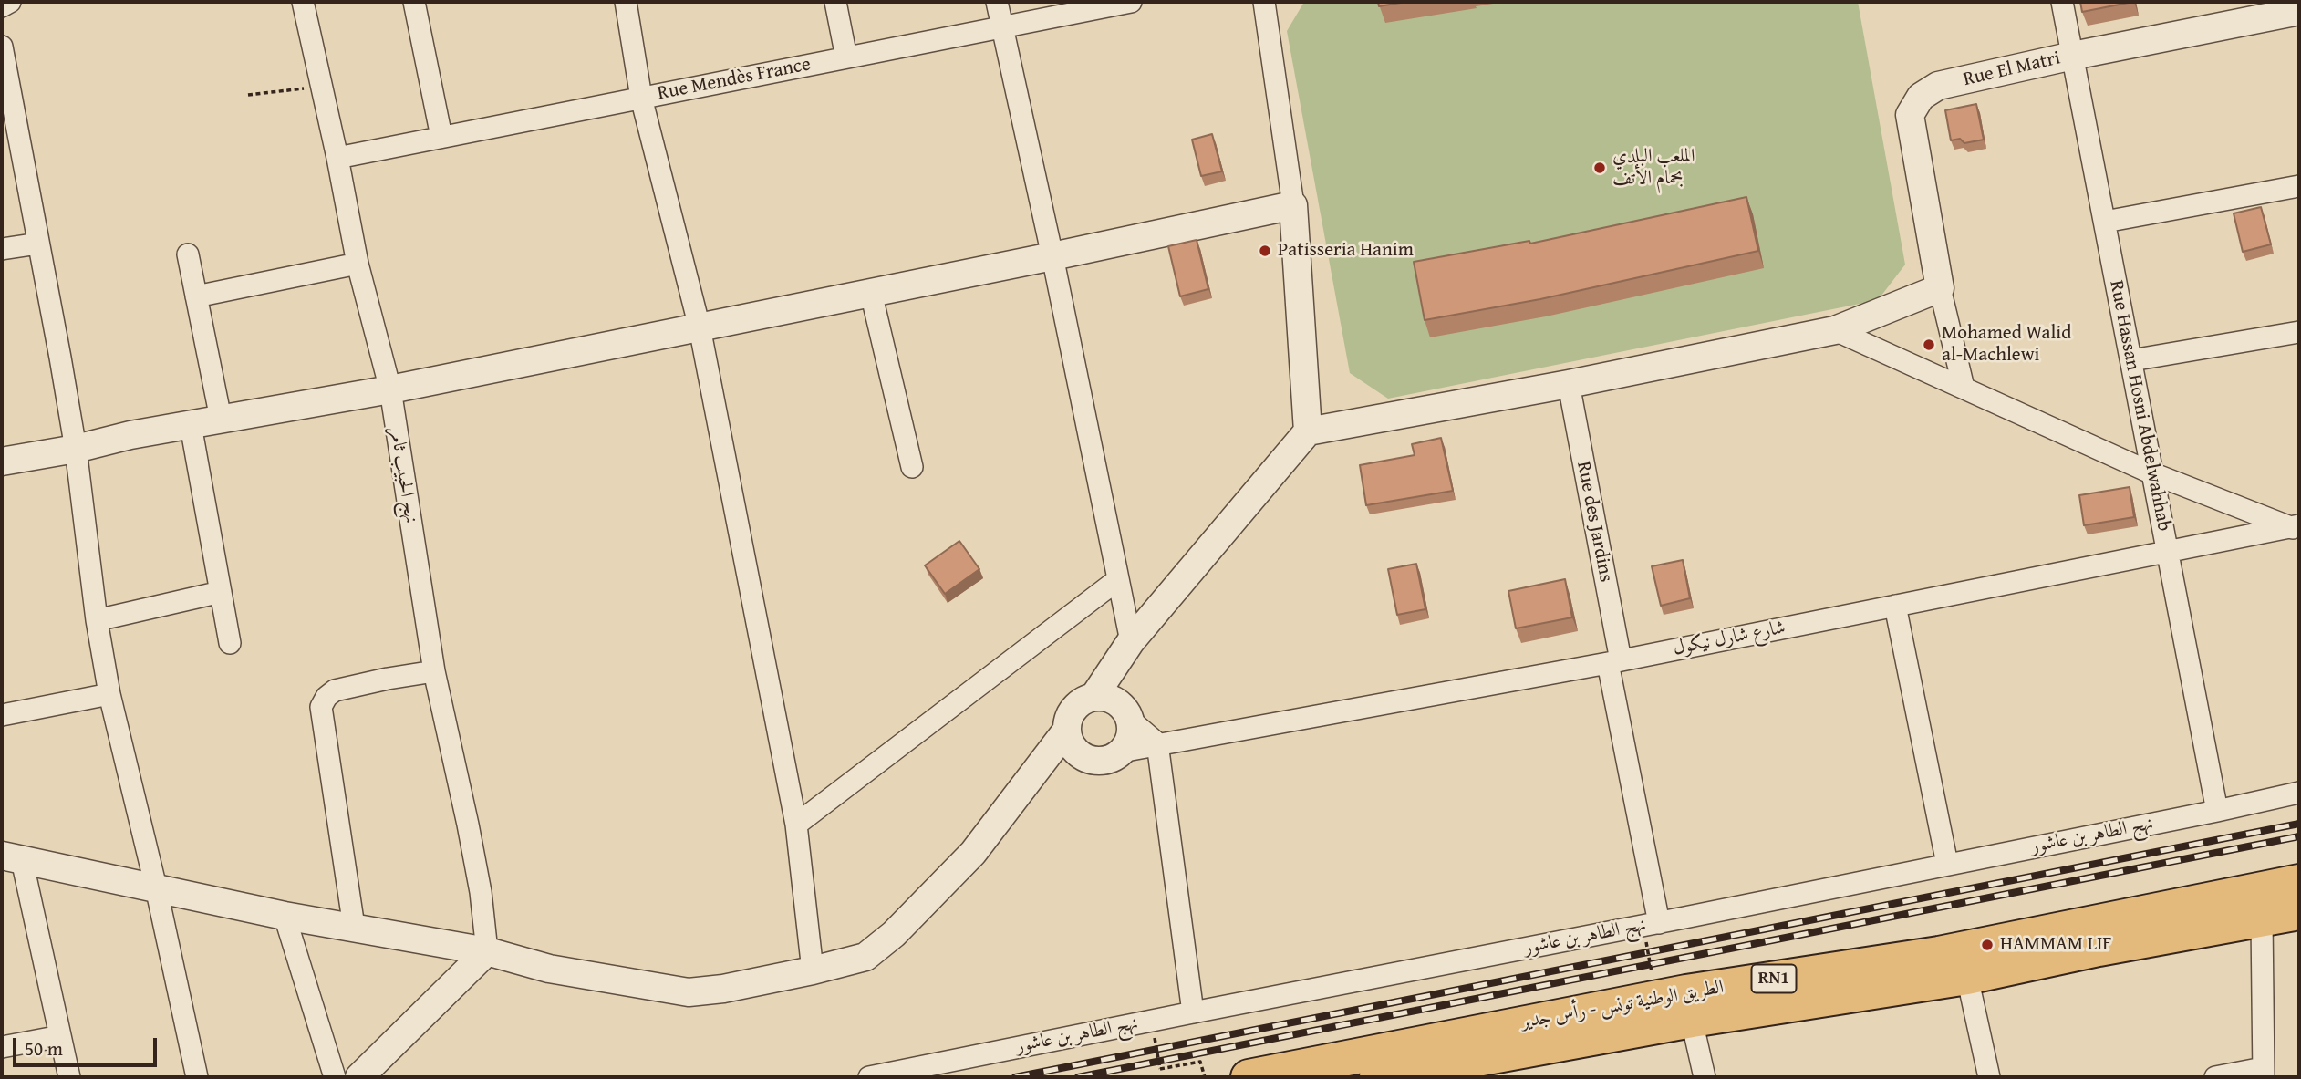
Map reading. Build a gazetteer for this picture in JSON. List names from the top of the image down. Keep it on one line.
{"streets":{"highway":["RN1","الطريق الوطنية تونس - رأس جدير"],"street":["Rue El Matri","Rue Mendès France","Rue Hassan Hosni Abdelwahhab","نهج الحبيب ثامر","Rue des Jardins","شارع شارل نيكول","نهج الطاهر بن عاشور"]},"crossings":[["Rue El Matri","Rue Hassan Hosni Abdelwahhab"],["Rue Mendès France","نهج الحبيب ثامر"],["Rue Hassan Hosni Abdelwahhab","شارع شارل نيكول"],["Rue Hassan Hosni Abdelwahhab","نهج الطاهر بن عاشور"],["Rue des Jardins","شارع شارل نيكول"],["Rue des Jardins","نهج الطاهر بن عاشور"]],"places":["الملعب البلدي بحمام الأتف","Patisseria Hanim","Mohamed Walid al-Machlewi","HAMMAM LIF"],"scale_bar":"50 m"}
